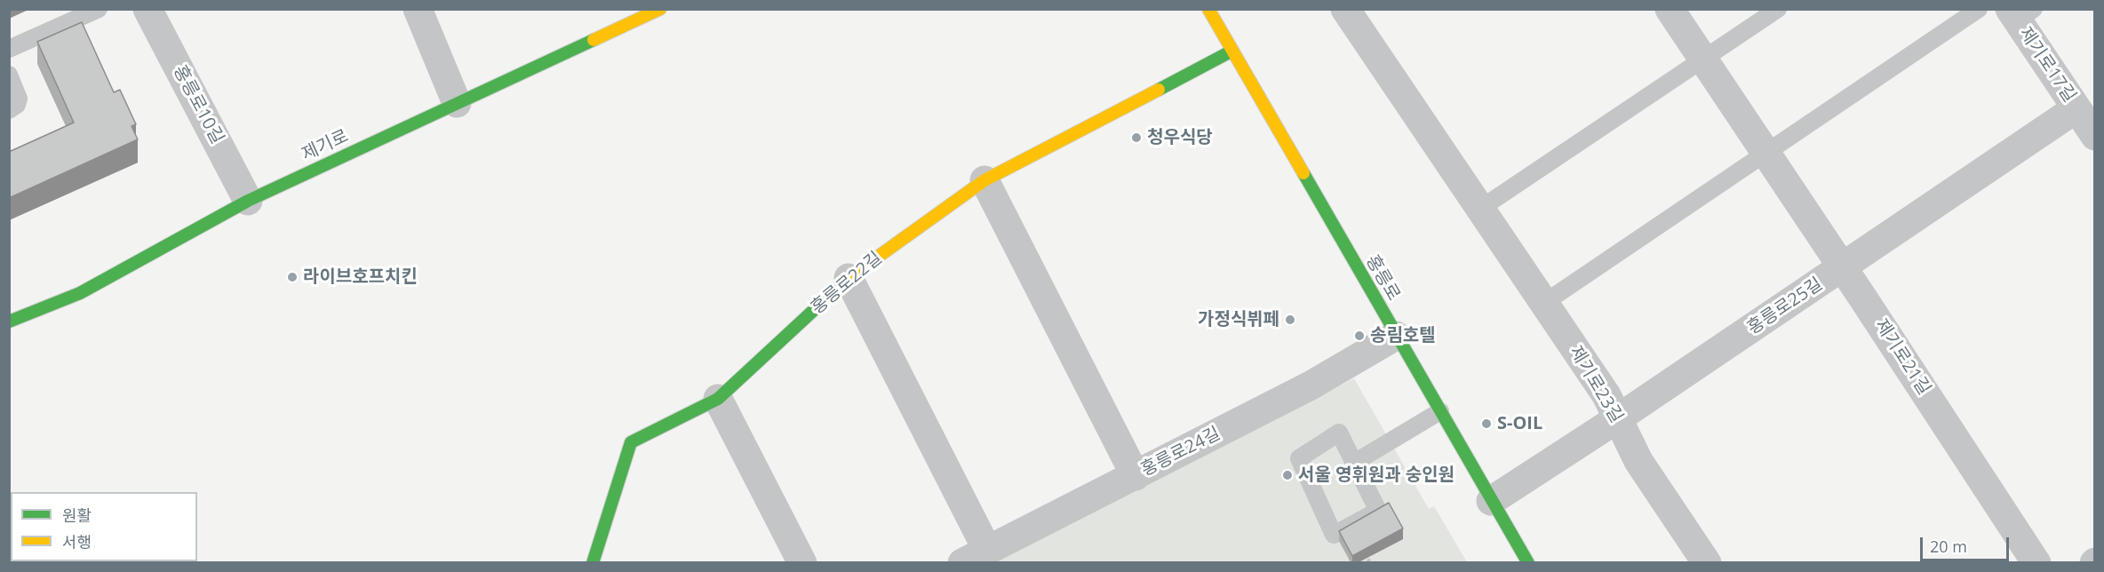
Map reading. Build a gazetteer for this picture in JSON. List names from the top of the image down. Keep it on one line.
{"streets":{"main road":["제기로","홍릉로","홍릉로22길"],"street":["제기로17길","홍릉로10길","홍릉로25길","제기로21길","제기로23길","홍릉로24길"]},"crossings":[["제기로17길","홍릉로25길"],["홍릉로10길","제기로"],["홍릉로","홍릉로22길"],["홍릉로","홍릉로25길"],["홍릉로","홍릉로24길"],["홍릉로25길","제기로21길"],["홍릉로25길","제기로23길"]],"places":["청우식당","라이브호프치킨","가정식뷔페","송림호텔","S-OIL","서울 영휘원과 숭인원"],"legend":["원활","서행"],"scale_bar":"20 m"}
